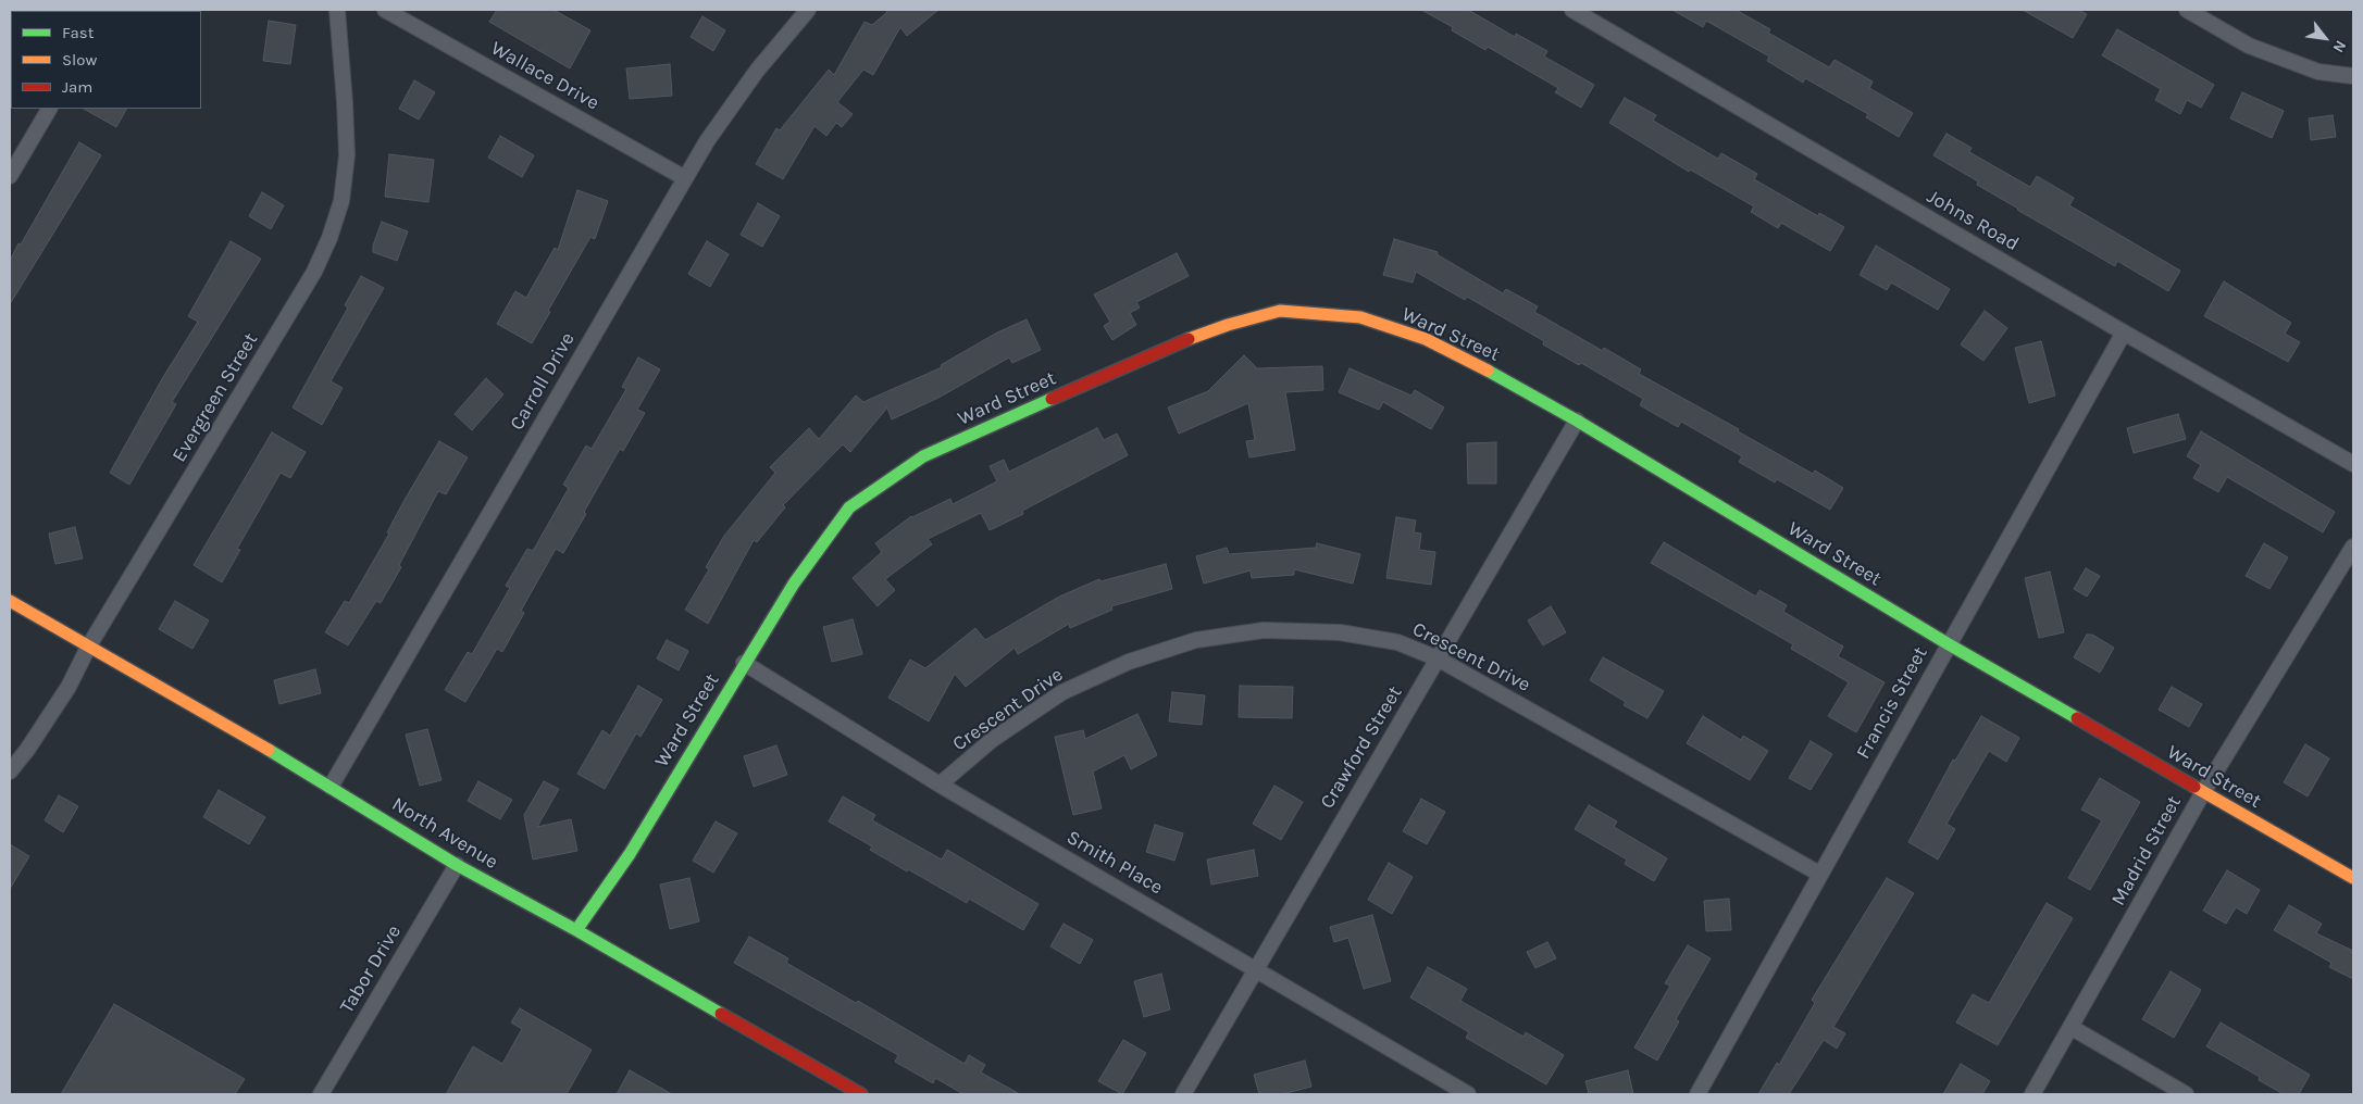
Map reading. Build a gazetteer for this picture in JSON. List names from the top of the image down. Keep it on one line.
{"streets":{"street":["Wallace Drive","Johns Road","Ward Street","Carroll Drive","Evergreen Street","Crescent Drive","Francis Street","Crawford Street","North Avenue","Madrid Street","Smith Place","Tabor Drive"]},"crossings":[["Wallace Drive","Carroll Drive"],["Johns Road","Francis Street"],["Ward Street","Francis Street"],["Ward Street","Crawford Street"],["Ward Street","North Avenue"],["Ward Street","Madrid Street"],["Ward Street","Smith Place"],["Carroll Drive","North Avenue"],["Evergreen Street","North Avenue"],["Crescent Drive","Francis Street"],["Crescent Drive","Crawford Street"],["Crescent Drive","Smith Place"],["Crawford Street","Smith Place"],["North Avenue","Tabor Drive"]],"legend":["Fast","Slow","Jam"],"north":"bottom right"}
